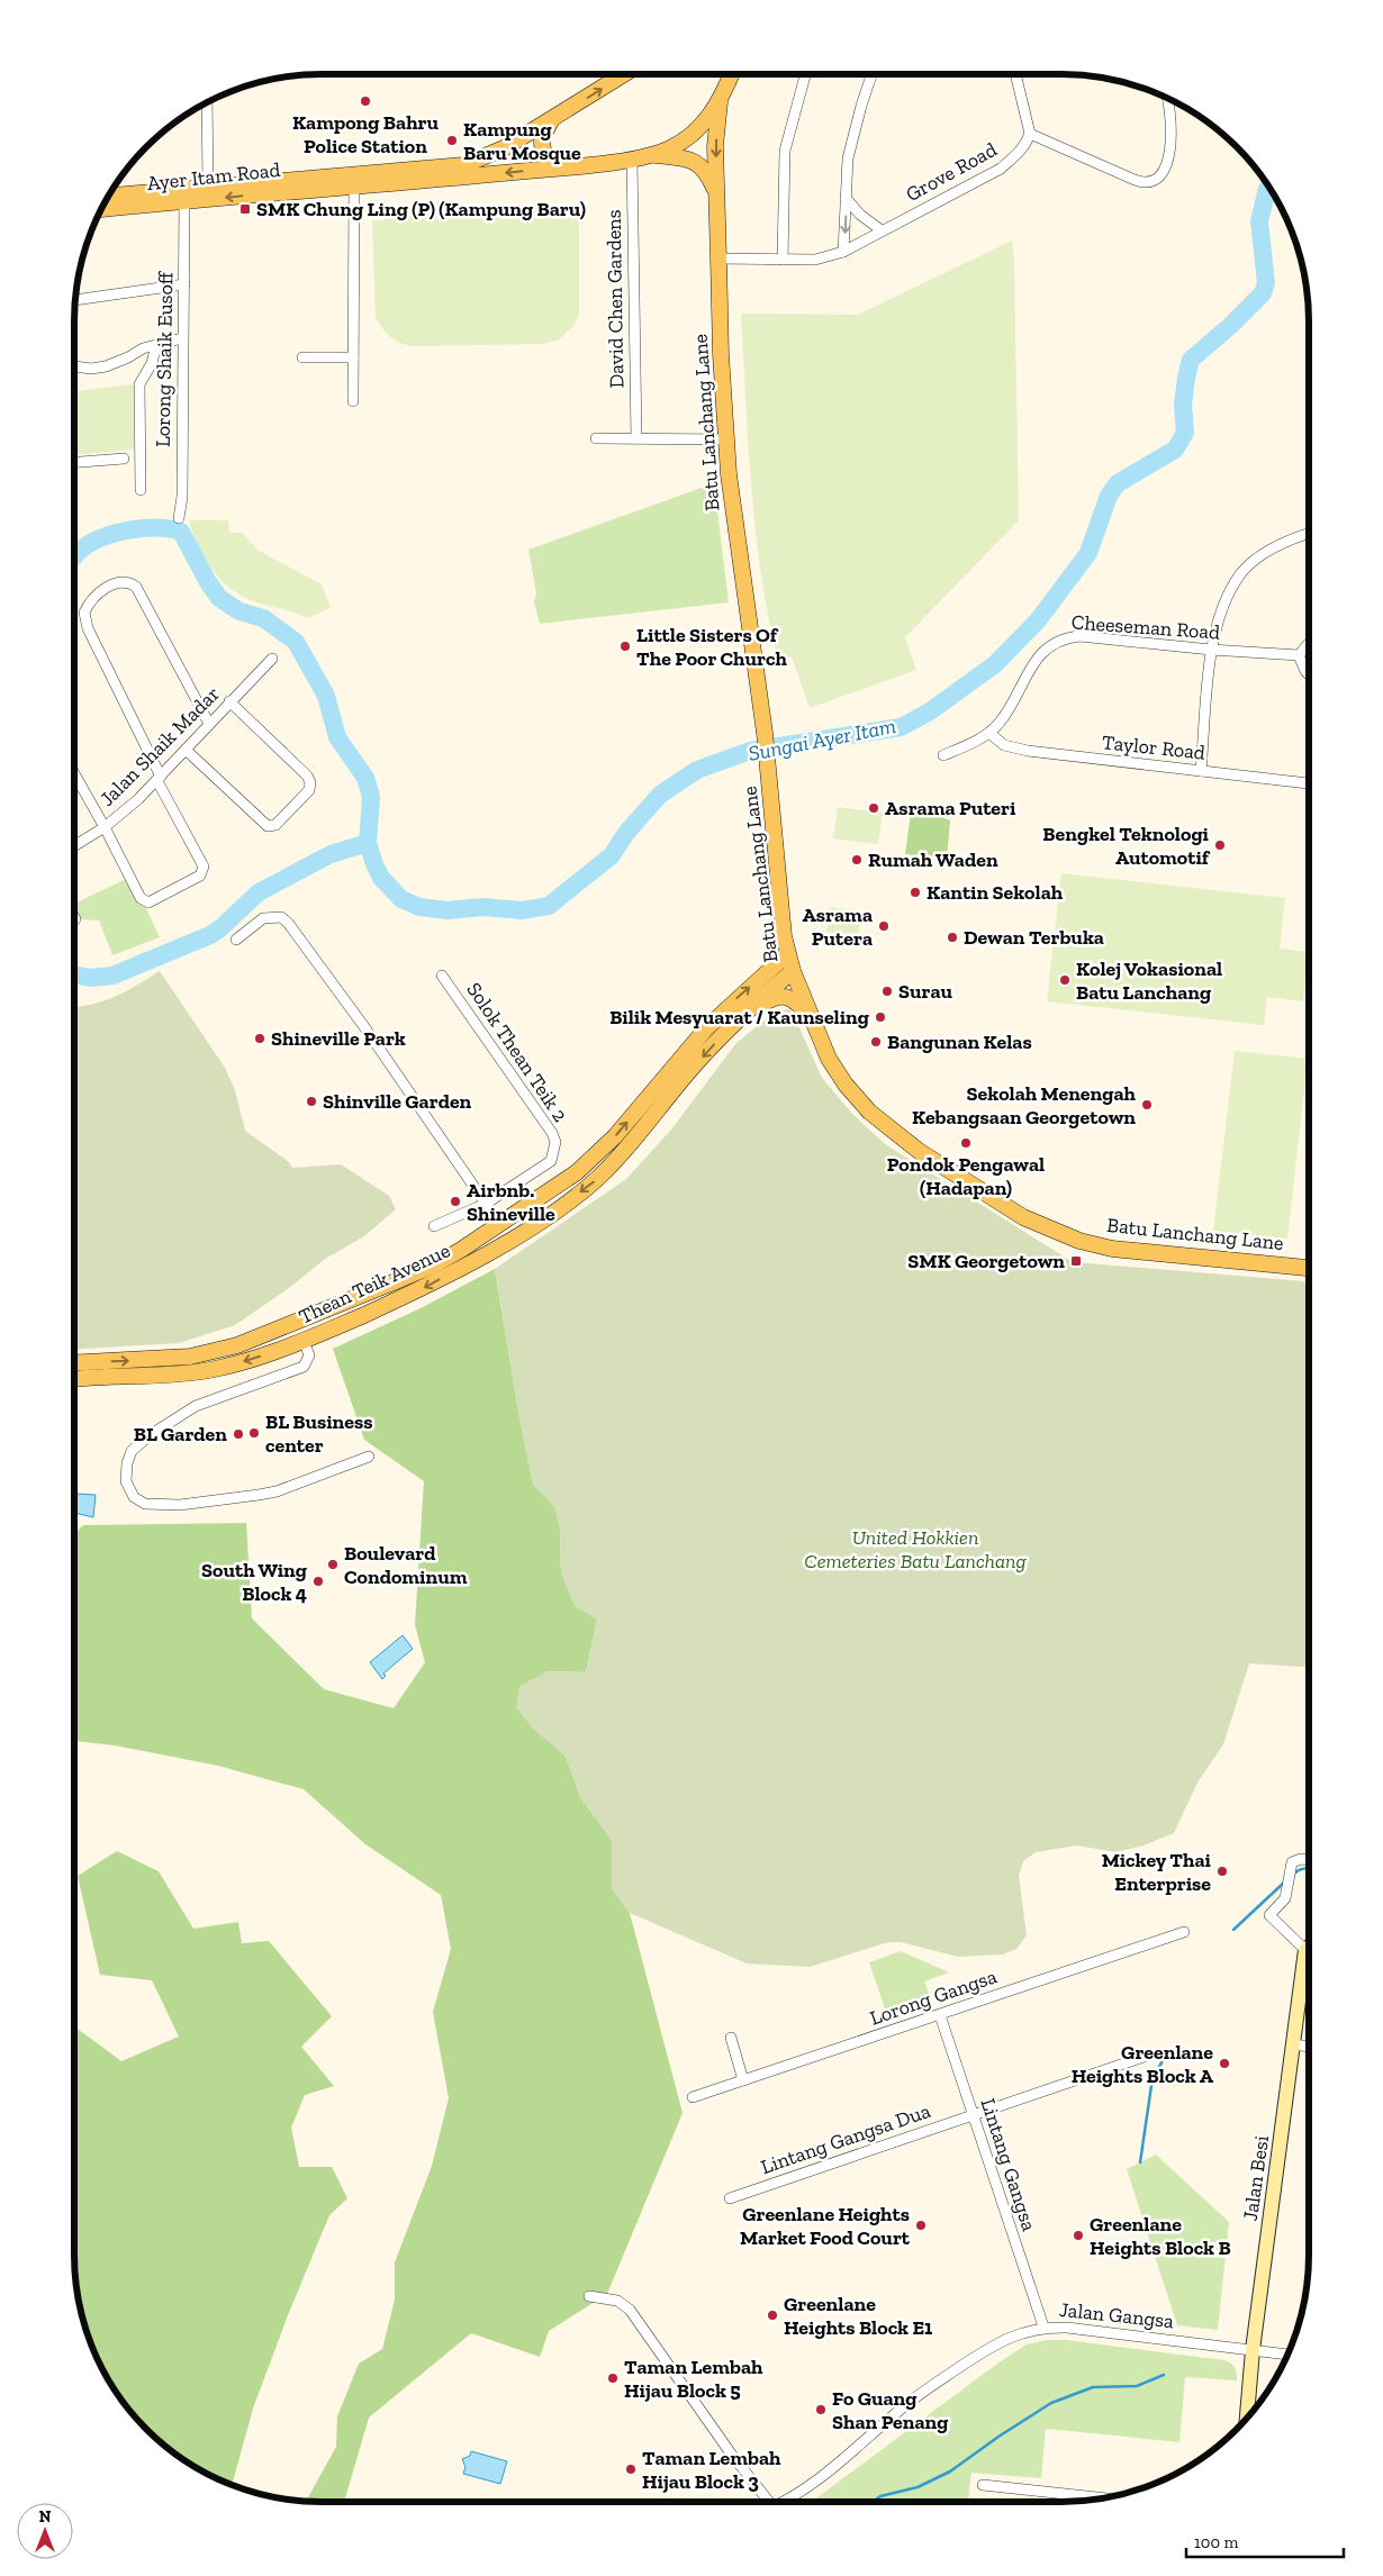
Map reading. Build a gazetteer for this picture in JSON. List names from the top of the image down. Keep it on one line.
{"streets":{"main road":["Ayer Itam Road","Batu Lanchang Lane","Thean Teik Avenue"],"street":["Grove Road","David Chen Gardens","Lorong Shaik Eusoff","Cheeseman Road","Jalan Shaik Madar","Taylor Road","Solok Thean Teik 2","Lorong Gangsa","Lintang Gangsa Dua","Lintang Gangsa","Jalan Besi","Jalan Gangsa"]},"crossings":[["Grove Road","Batu Lanchang Lane"],["Ayer Itam Road","David Chen Gardens"],["Ayer Itam Road","Lorong Shaik Eusoff"],["Ayer Itam Road","Batu Lanchang Lane"],["Batu Lanchang Lane","Thean Teik Avenue"],["Cheeseman Road","Taylor Road"],["Lorong Gangsa","Lintang Gangsa"],["Lintang Gangsa Dua","Lintang Gangsa"],["Lintang Gangsa","Jalan Gangsa"],["Jalan Besi","Jalan Gangsa"]],"water":["Sungai Ayer Itam"],"parks":["United Hokkien Cemeteries Batu Lanchang"],"places":{"other":["Kampong Bahru Police Station","Kampung Baru Mosque","Little Sisters Of The Poor Church","Asrama Puteri","Bengkel Teknologi Automotif","Rumah Waden","Kantin Sekolah","Asrama Putera","Dewan Terbuka","Kolej Vokasional Batu Lanchang","Surau","Bilik Mesyuarat / Kaunseling","Shineville Park","Bangunan Kelas","Shinville Garden","Sekolah Menengah Kebangsaan Georgetown","Pondok Pengawal (Hadapan)","Airbnb. Shineville","BL Business center","BL Garden","Boulevard Condominum","South Wing Block 4","Mickey Thai Enterprise","Greenlane Heights Block A","Greenlane Heights Market Food Court","Greenlane Heights Block B","Greenlane Heights Block E1","Taman Lembah Hijau Block 5","Fo Guang Shan Penang","Taman Lembah Hijau Block 3"],"transit":["SMK Chung Ling (P) (Kampung Baru)","SMK Georgetown"]},"scale_bar":"100 m","north":"top"}
